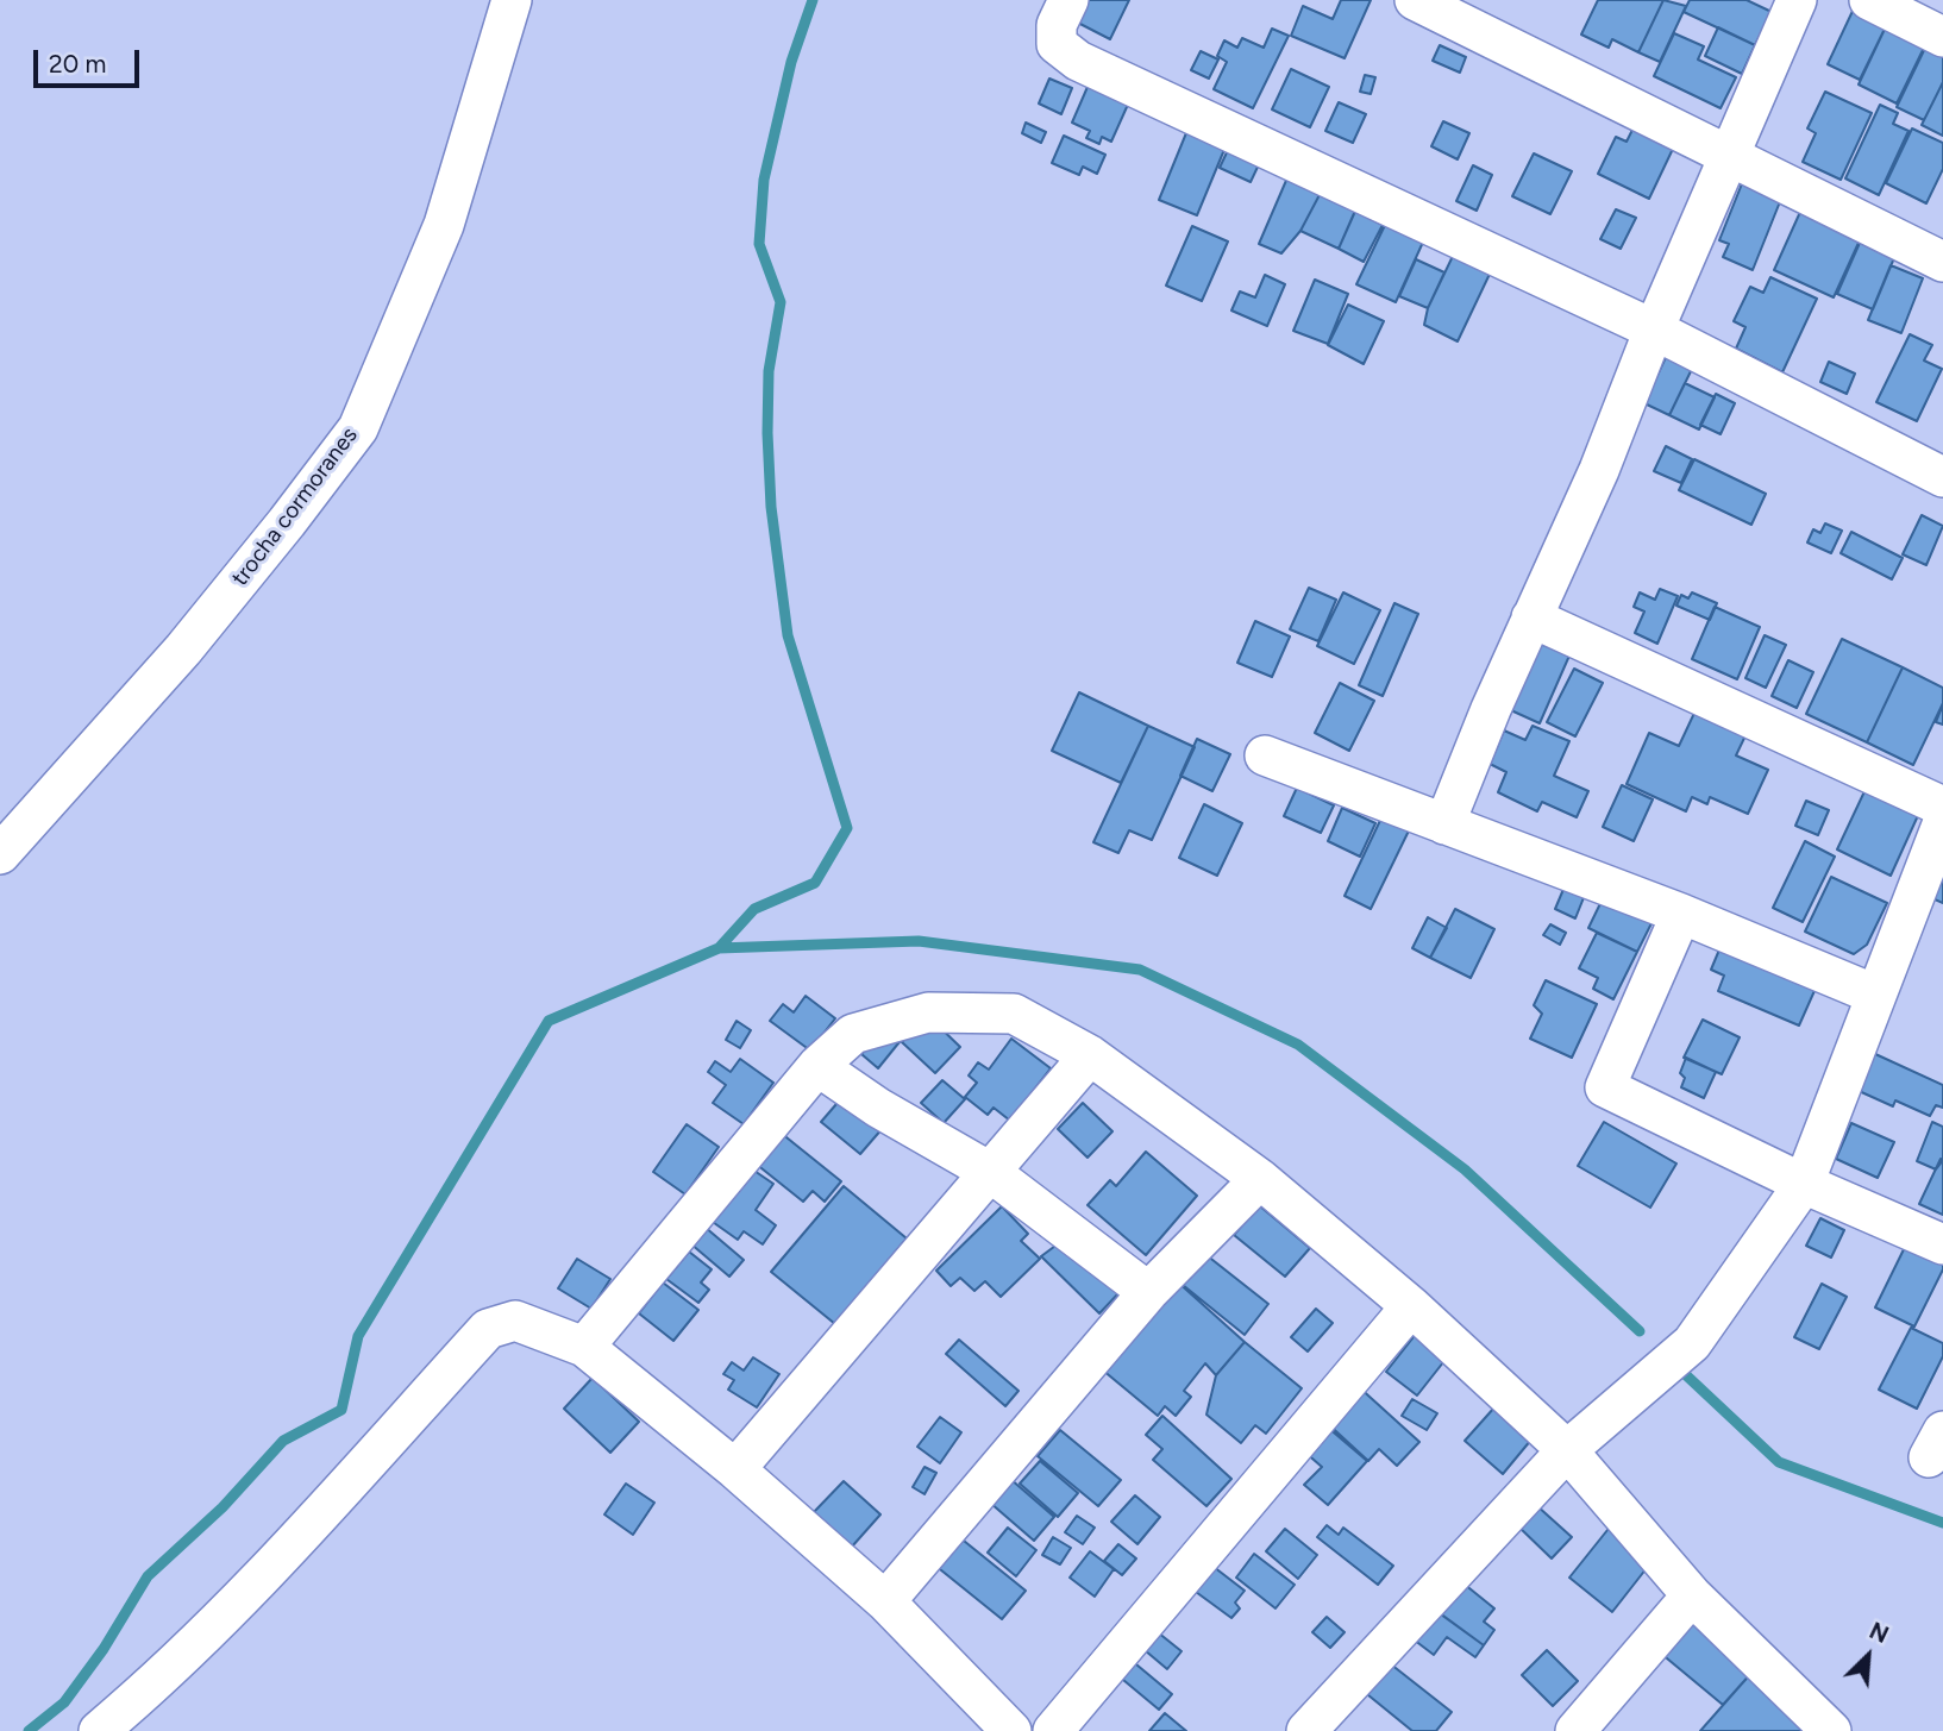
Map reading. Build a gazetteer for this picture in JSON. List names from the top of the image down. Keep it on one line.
{"streets":{"street":["trocha cormoranes"]},"scale_bar":"20 m","north":"top right"}
